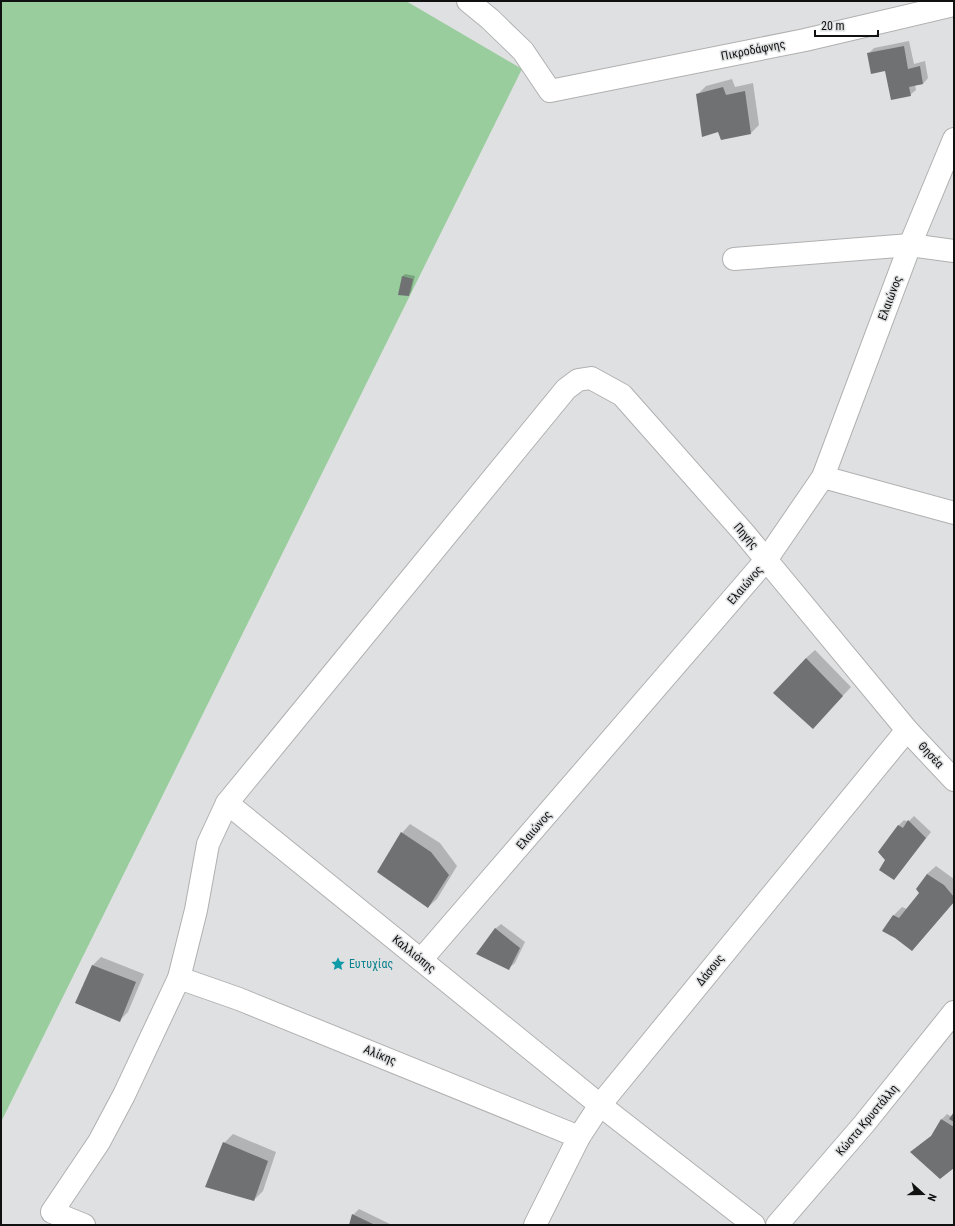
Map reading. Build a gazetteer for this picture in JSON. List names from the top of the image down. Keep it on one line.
{"streets":{"street":["Πικροδάφνης","Ελαιώνος","Πηγής","Θησέα","Καλλιόπης","Δάσους","Αλίκης","Κώστα Κρυστάλλη"]},"crossings":[["Ελαιώνος","Πηγής"],["Ελαιώνος","Καλλιόπης"],["Πηγής","Θησέα"],["Πηγής","Καλλιόπης"],["Πηγής","Δάσους"],["Θησέα","Δάσους"],["Καλλιόπης","Δάσους"],["Δάσους","Αλίκης"]],"places":{"place":["Ευτυχίας"]},"scale_bar":"20 m","north":"right"}
